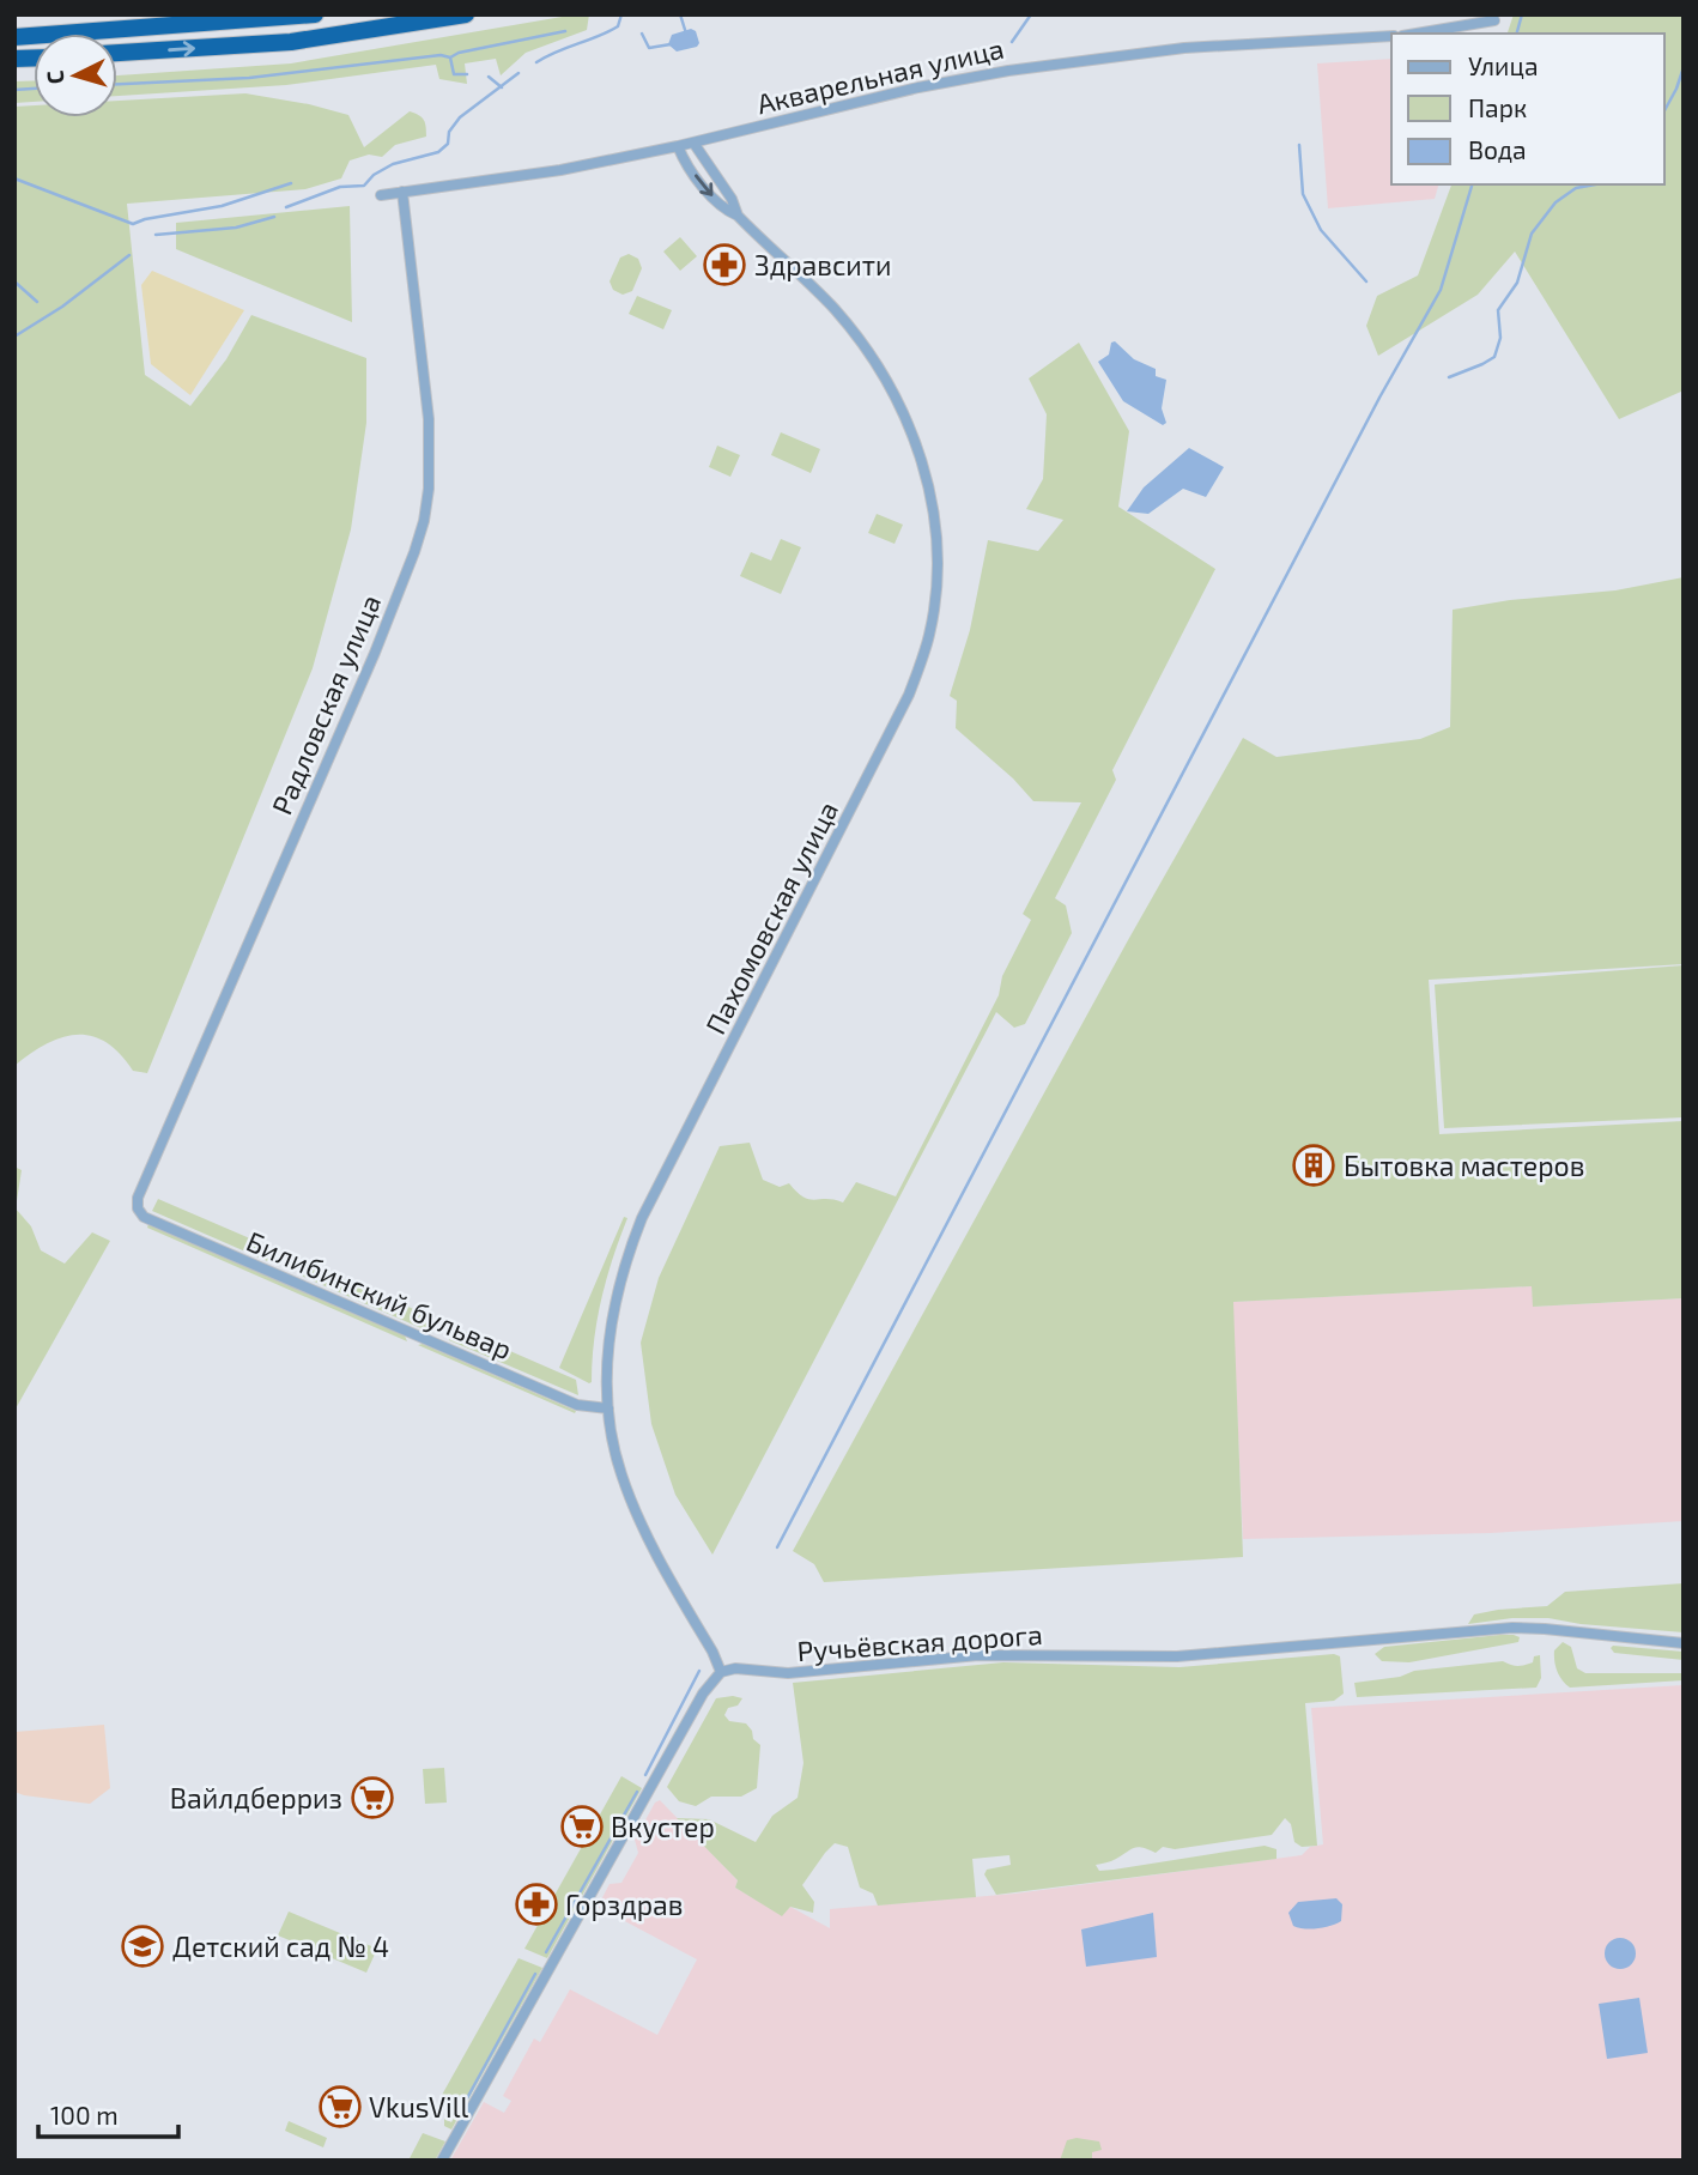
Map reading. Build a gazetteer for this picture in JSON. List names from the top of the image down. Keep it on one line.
{"streets":{"street":["Акварельная улица","Радловская улица","Пахомовская улица","Билибинский бульвар","Ручьёвская дорога"]},"crossings":[["Акварельная улица","Радловская улица"],["Акварельная улица","Пахомовская улица"],["Радловская улица","Билибинский бульвар"],["Пахомовская улица","Билибинский бульвар"],["Пахомовская улица","Ручьёвская дорога"]],"places":{"pharmacy":["Здравсити","Горздрав"],"building":["Бытовка мастеров"],"supermarket":["Вайлдберриз","Вкустер","VkusVill"],"school or university":["Детский сад № 4"]},"legend":["Улица","Парк","Вода"],"scale_bar":"100 m","north":"left"}
